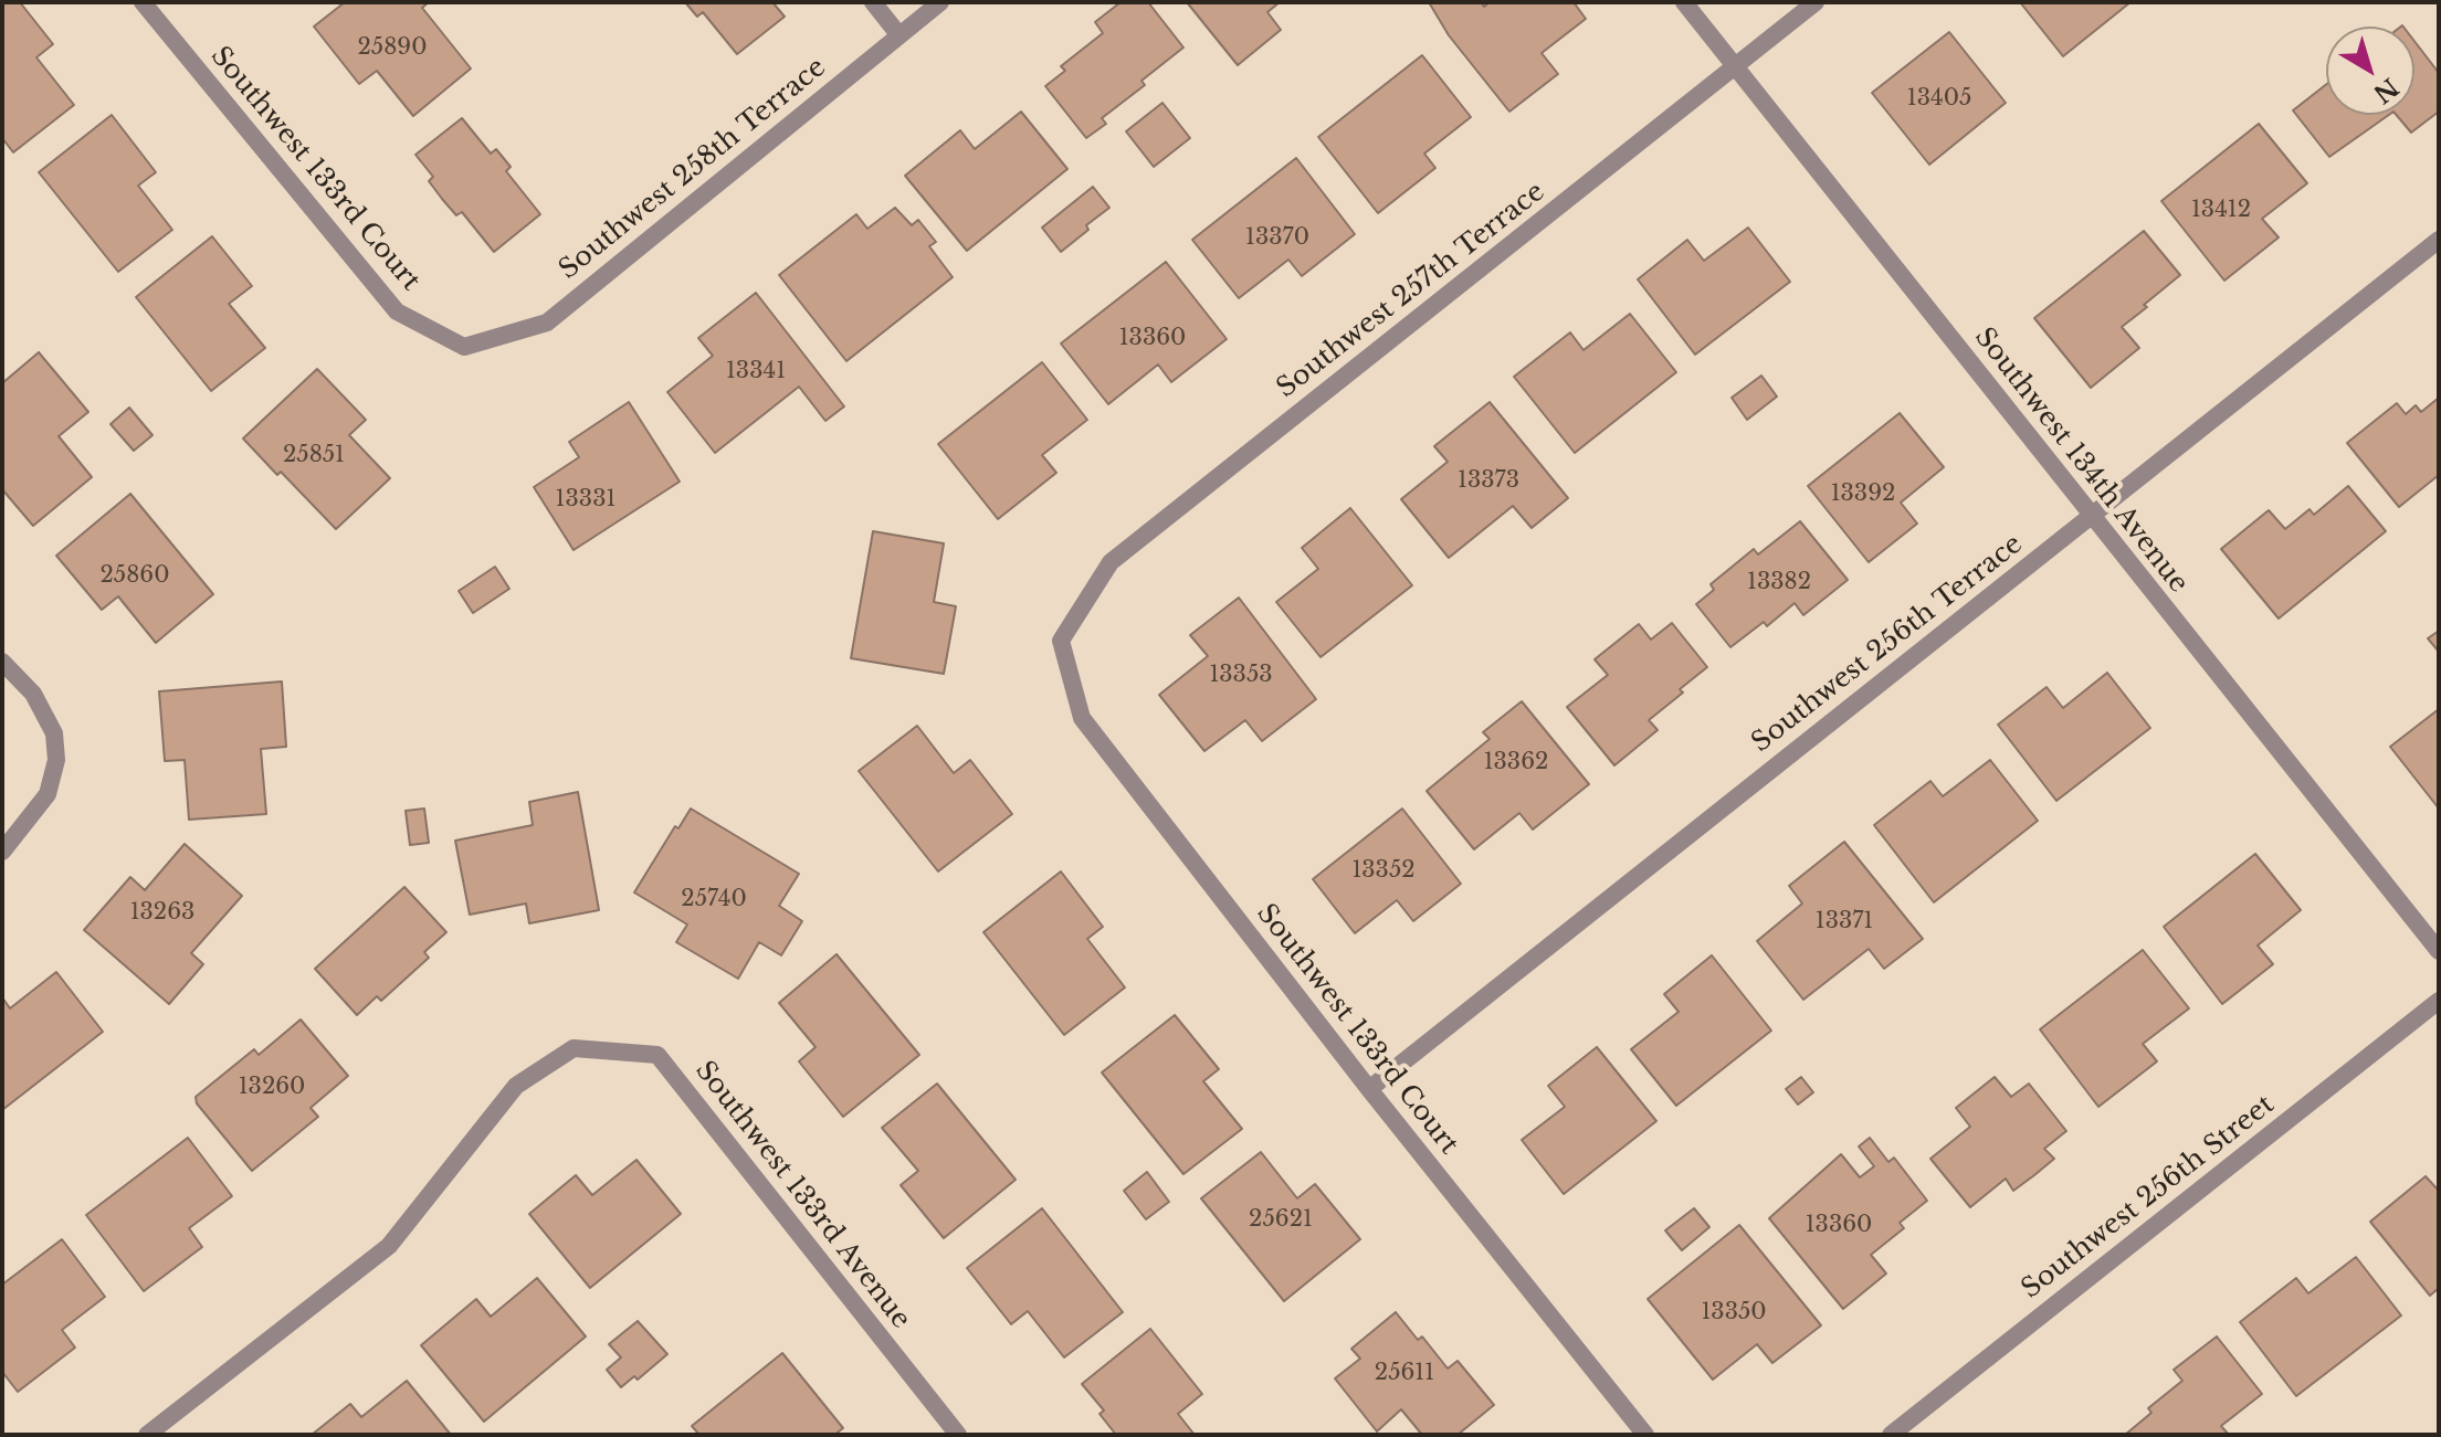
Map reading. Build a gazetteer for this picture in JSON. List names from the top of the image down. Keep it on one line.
{"streets":{"street":["Southwest 133rd Court","Southwest 258th Terrace","Southwest 257th Terrace","Southwest 134th Avenue","Southwest 256th Terrace","Southwest 133rd Avenue","Southwest 256th Street"]},"crossings":[["Southwest 133rd Court","Southwest 258th Terrace"],["Southwest 133rd Court","Southwest 257th Terrace"],["Southwest 133rd Court","Southwest 256th Terrace"],["Southwest 257th Terrace","Southwest 134th Avenue"],["Southwest 134th Avenue","Southwest 256th Terrace"]],"house_numbers":["25890","13405","13412","13370","13360","13341","25851","13373","13392","13331","25860","13382","13353","13362","13352","25740","13263","13371","13260","25621","13360","13350","25611"],"north":"bottom right"}
